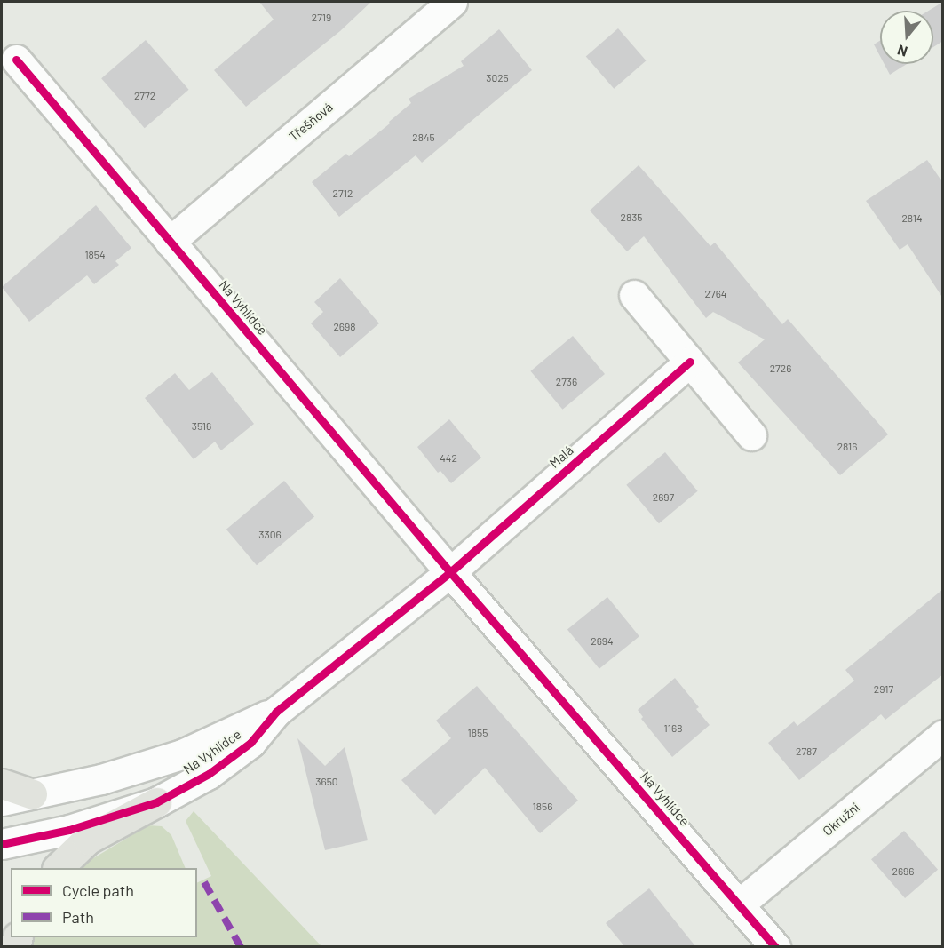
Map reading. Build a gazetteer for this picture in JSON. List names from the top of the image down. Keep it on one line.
{"streets":{"street":["Třešňová","Na Vyhlídce","Malá","Okružní"]},"crossings":[["Třešňová","Na Vyhlídce"],["Na Vyhlídce","Malá"],["Na Vyhlídce","Okružní"]],"house_numbers":["2719","3025","2772","2845","2712","2835","2814","1854","2764","2698","2726","2736","3516","2816","442","2697","3306","2694","2917","1168","1855","2787","3650","1856","2696"],"legend":["Cycle path","Path"],"north":"bottom"}
